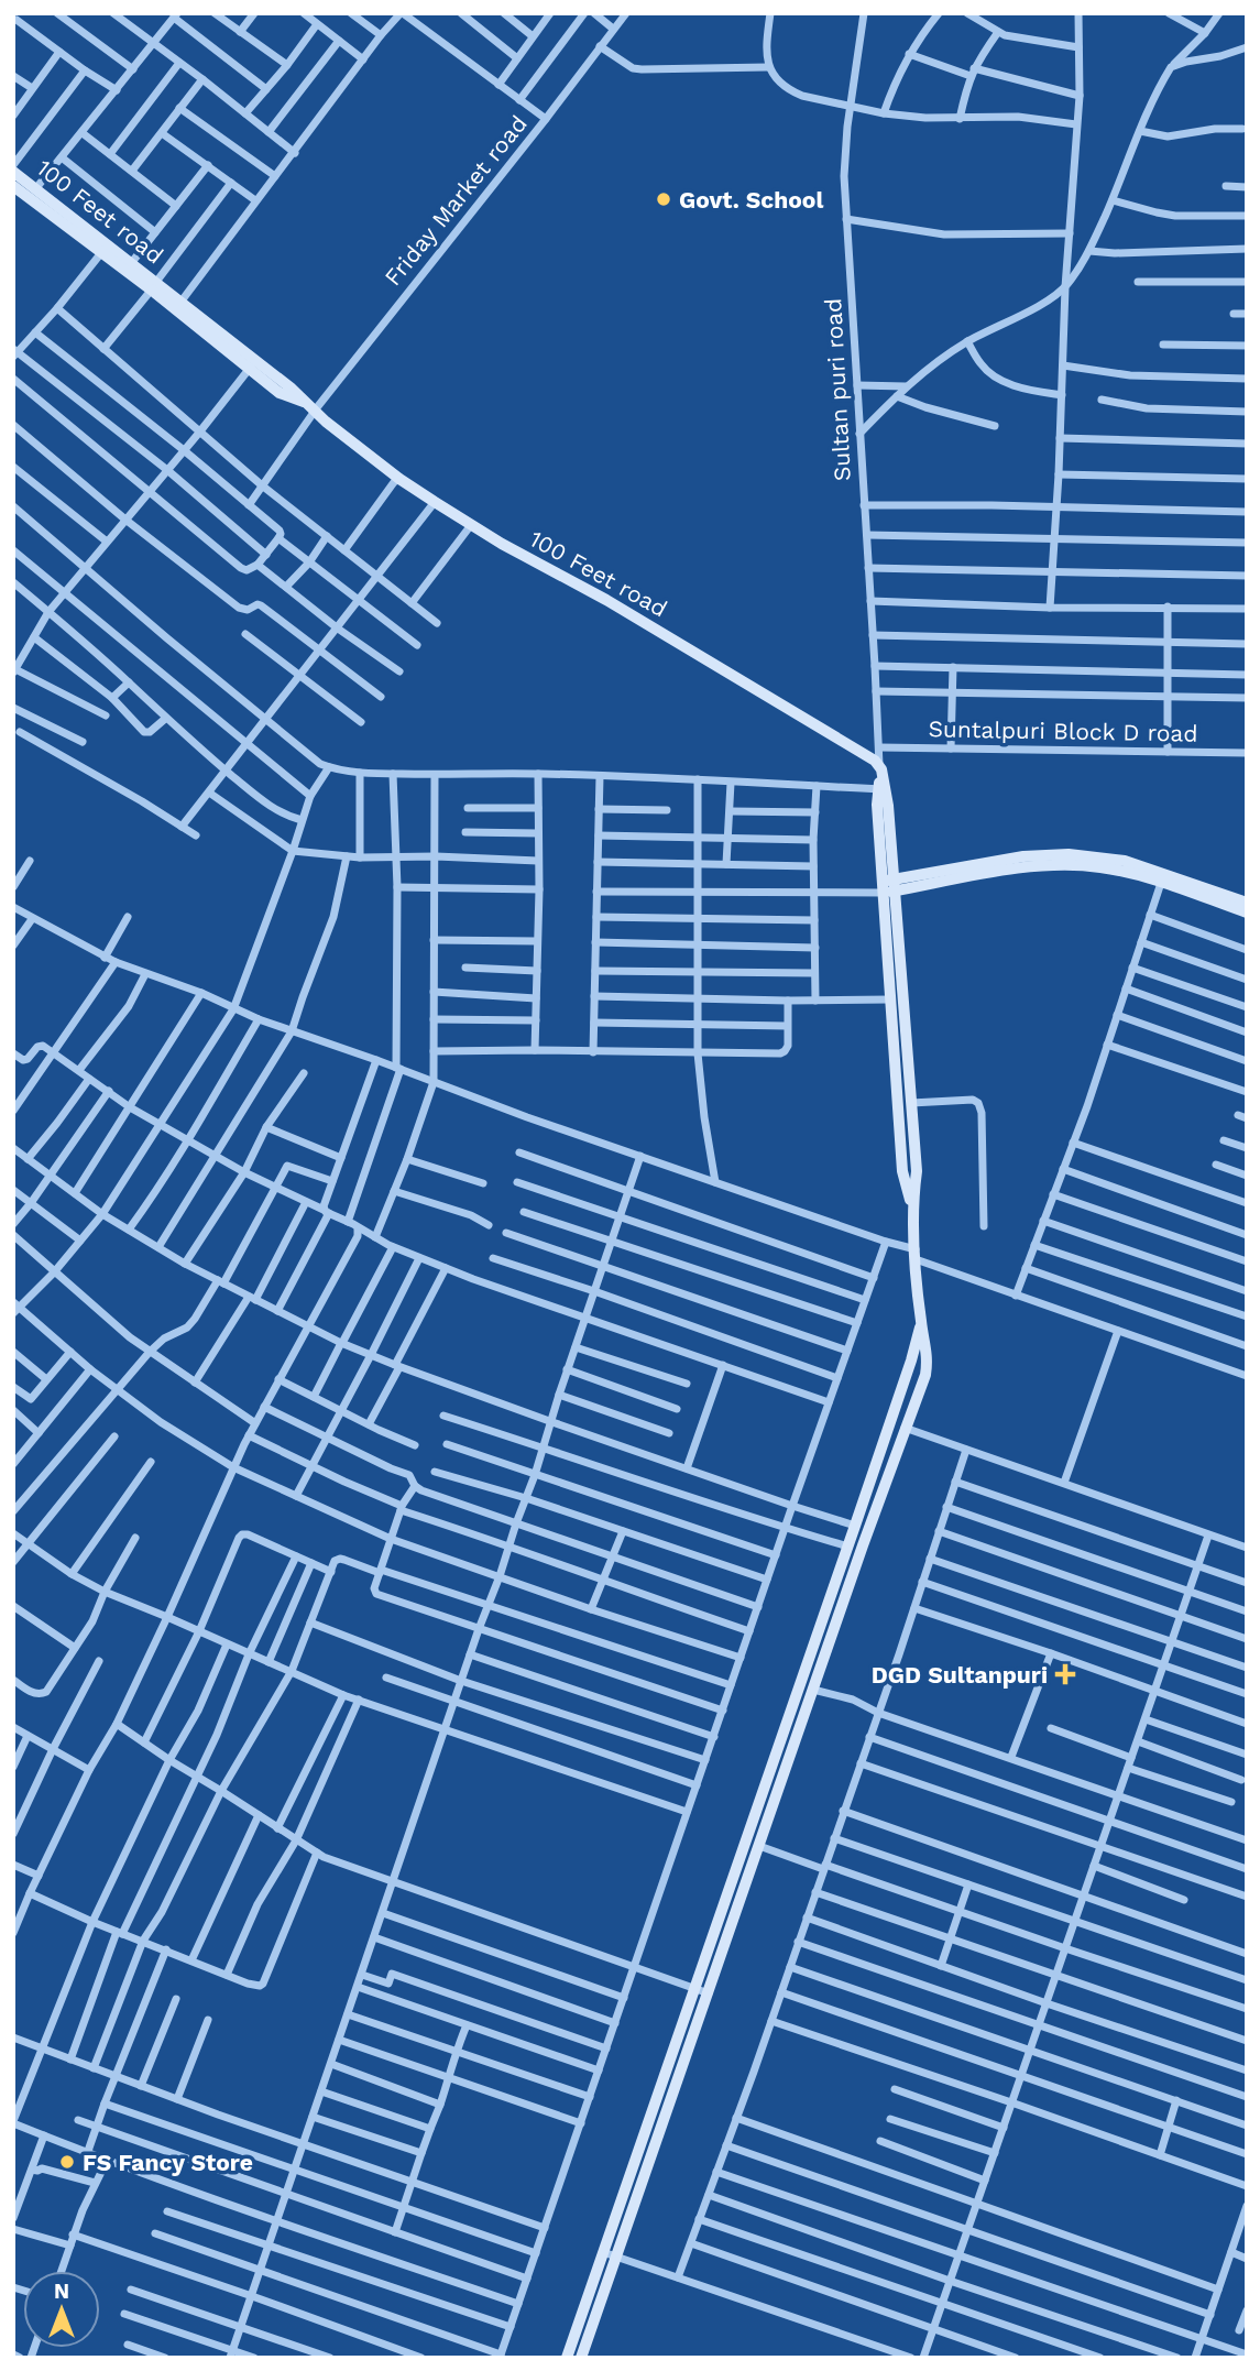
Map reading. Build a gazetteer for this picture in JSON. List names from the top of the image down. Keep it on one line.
{"streets":{"street":["Friday Market road","100 Feet road","Sultan puri road","Suntalpuri Block D road"]},"crossings":[["Friday Market road","100 Feet road"],["100 Feet road","Sultan puri road"],["Sultan puri road","Suntalpuri Block D road"]],"places":{"other":["Govt. School","FS Fancy Store"],"health":["DGD Sultanpuri"]},"north":"top"}
